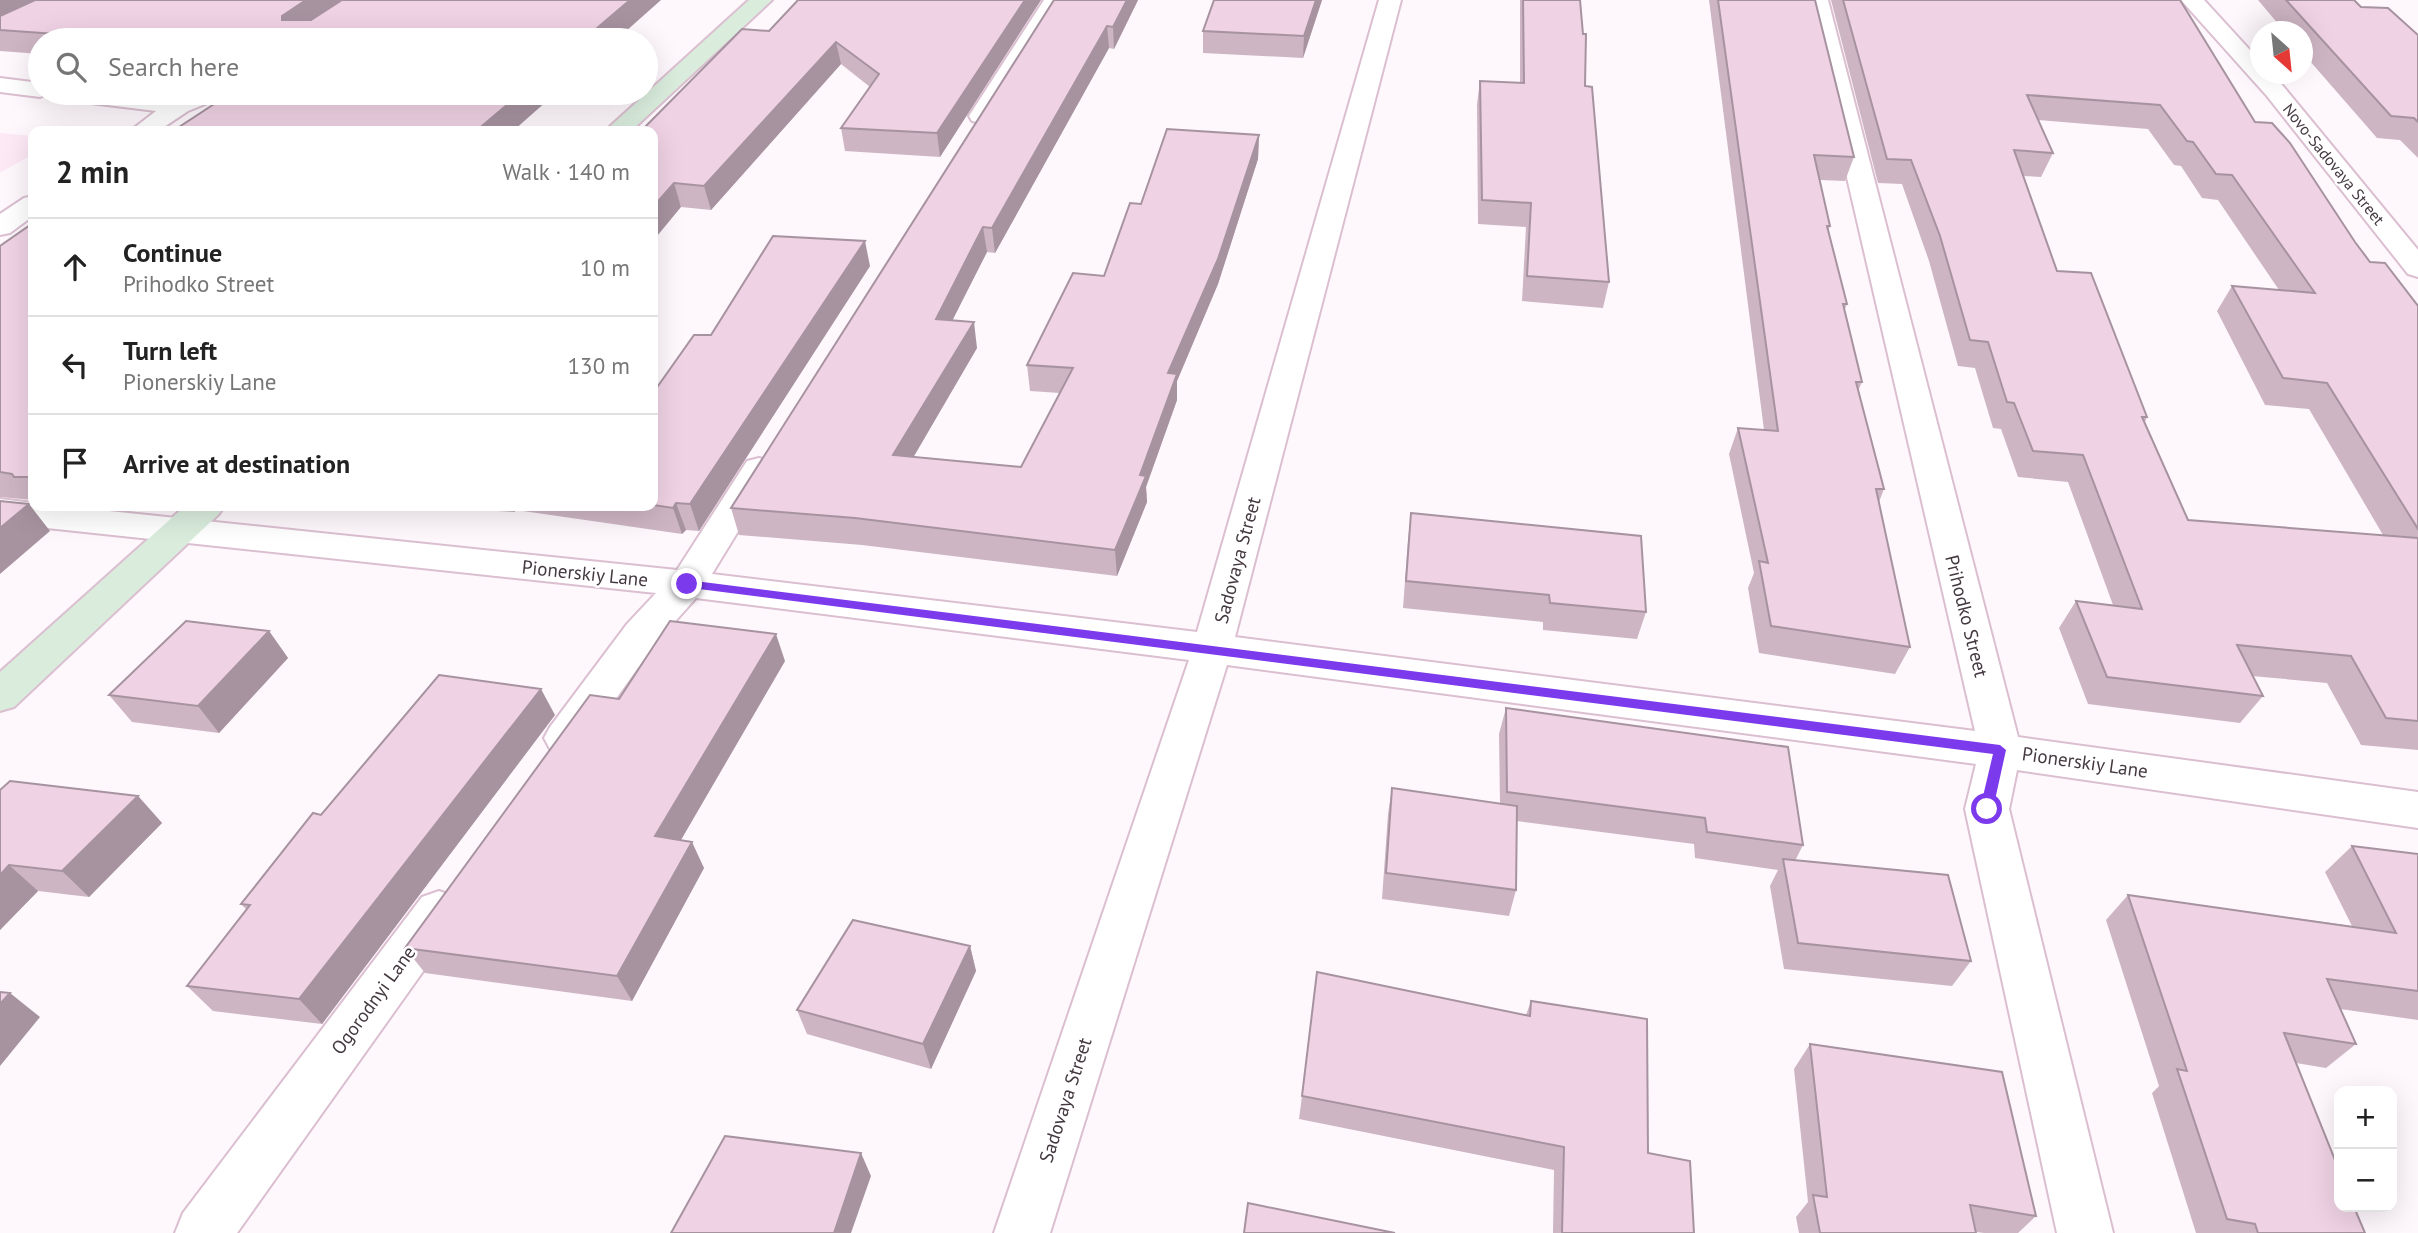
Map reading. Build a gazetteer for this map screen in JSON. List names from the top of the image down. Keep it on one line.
{"streets":{"street":["Novo-Sadovaya Street","Sadovaya Street","Pionerskiy Lane","Prihodko Street","Ogorodnyi Lane"]},"crossings":[["Sadovaya Street","Pionerskiy Lane"],["Pionerskiy Lane","Prihodko Street"]],"north":"bottom right","page":{"search":"Search here","heading":["2 min","Walk · 140 m"],"list":[["Continue","Prihodko Street","10 m"],["Turn left","Pionerskiy Lane","130 m"],"Arrive at destination"],"map_buttons":["+","−"]}}
